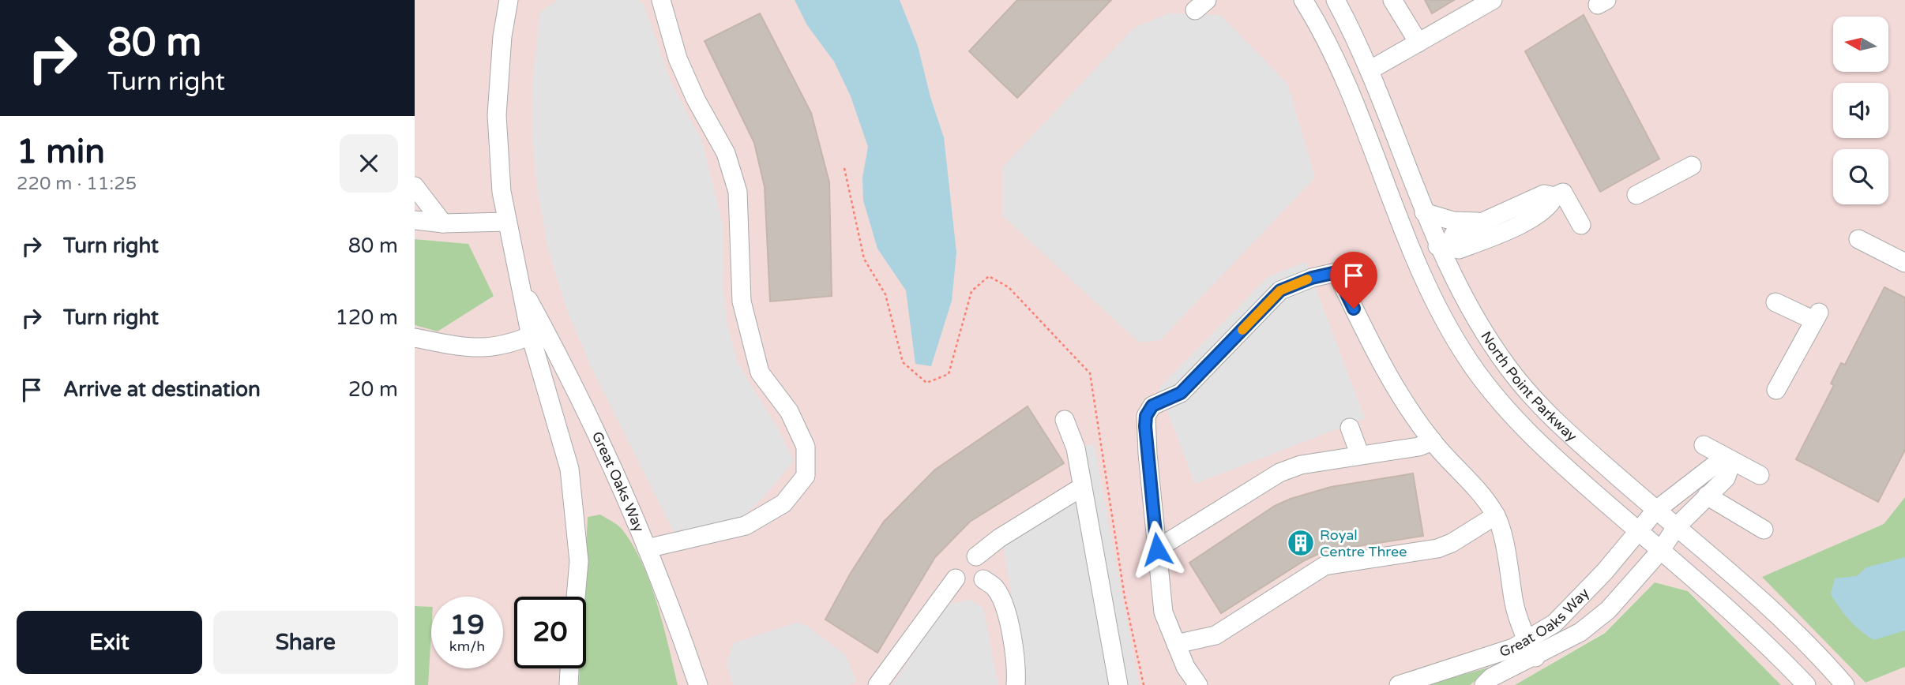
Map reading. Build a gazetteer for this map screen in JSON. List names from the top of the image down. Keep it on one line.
{"streets":{"street":["North Point Parkway","Great Oaks Way"]},"crossings":[["North Point Parkway","Great Oaks Way"]],"places":{"building":["Royal Centre Three"]},"north":"left","page":{"turn":["80 m","Turn right"],"heading":["1 min","220 m · 11:25"],"list":[{"name":"Turn right","value":"80 m"},{"name":"Turn right","value":"120 m"},{"name":"Arrive at destination","value":"20 m"}],"speed":"19 km/h","limit":"20","buttons":["Exit","Share"]}}
